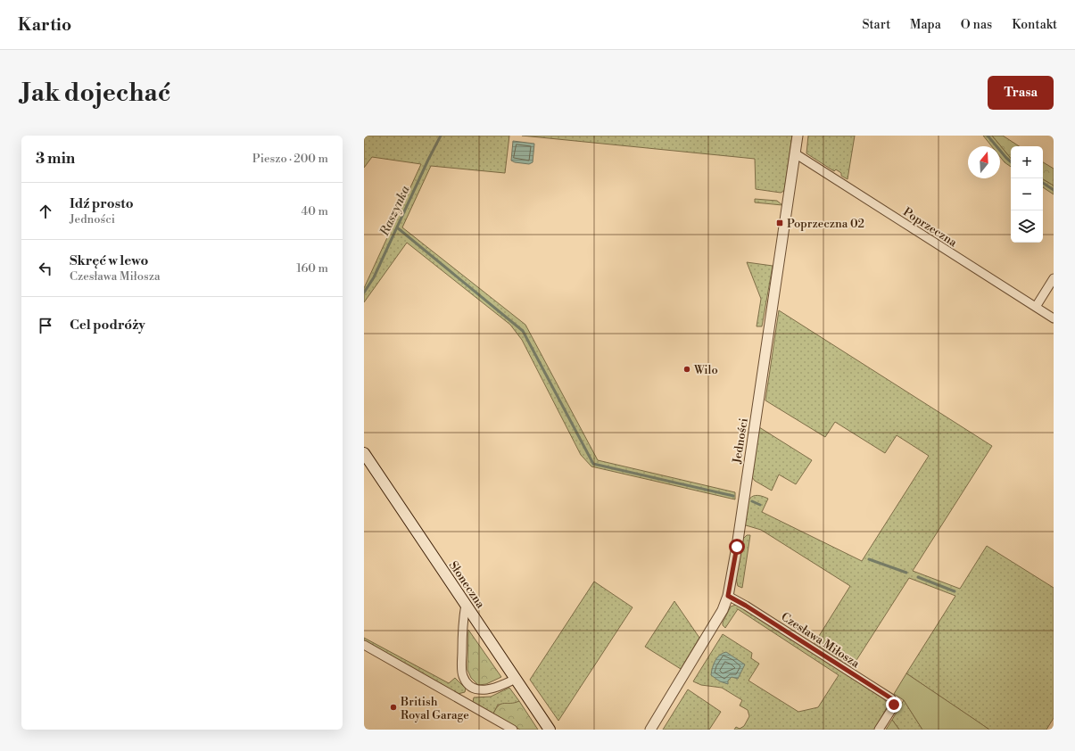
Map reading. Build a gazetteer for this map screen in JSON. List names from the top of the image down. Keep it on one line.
{"streets":{"main road":["Słoneczna"],"street":["Poprzeczna","Jedności","Czesława Miłosza"]},"crossings":[["Poprzeczna","Jedności"],["Jedności","Czesława Miłosza"]],"water":["Raszynka"],"places":{"transit":["Poprzeczna 02"],"other":["Wilo","British Royal Garage"]},"north":"top","page":{"header":"Kartio","nav":["Start","Mapa","O nas","Kontakt"],"buttons":"Trasa","title":"Jak dojechać","heading":["3 min","Pieszo · 200 m"],"map_buttons":["+","−"],"list":[["Idź prosto","Jedności","40 m"],["Skręć w lewo","Czesława Miłosza","160 m"],"Cel podróży"]}}
